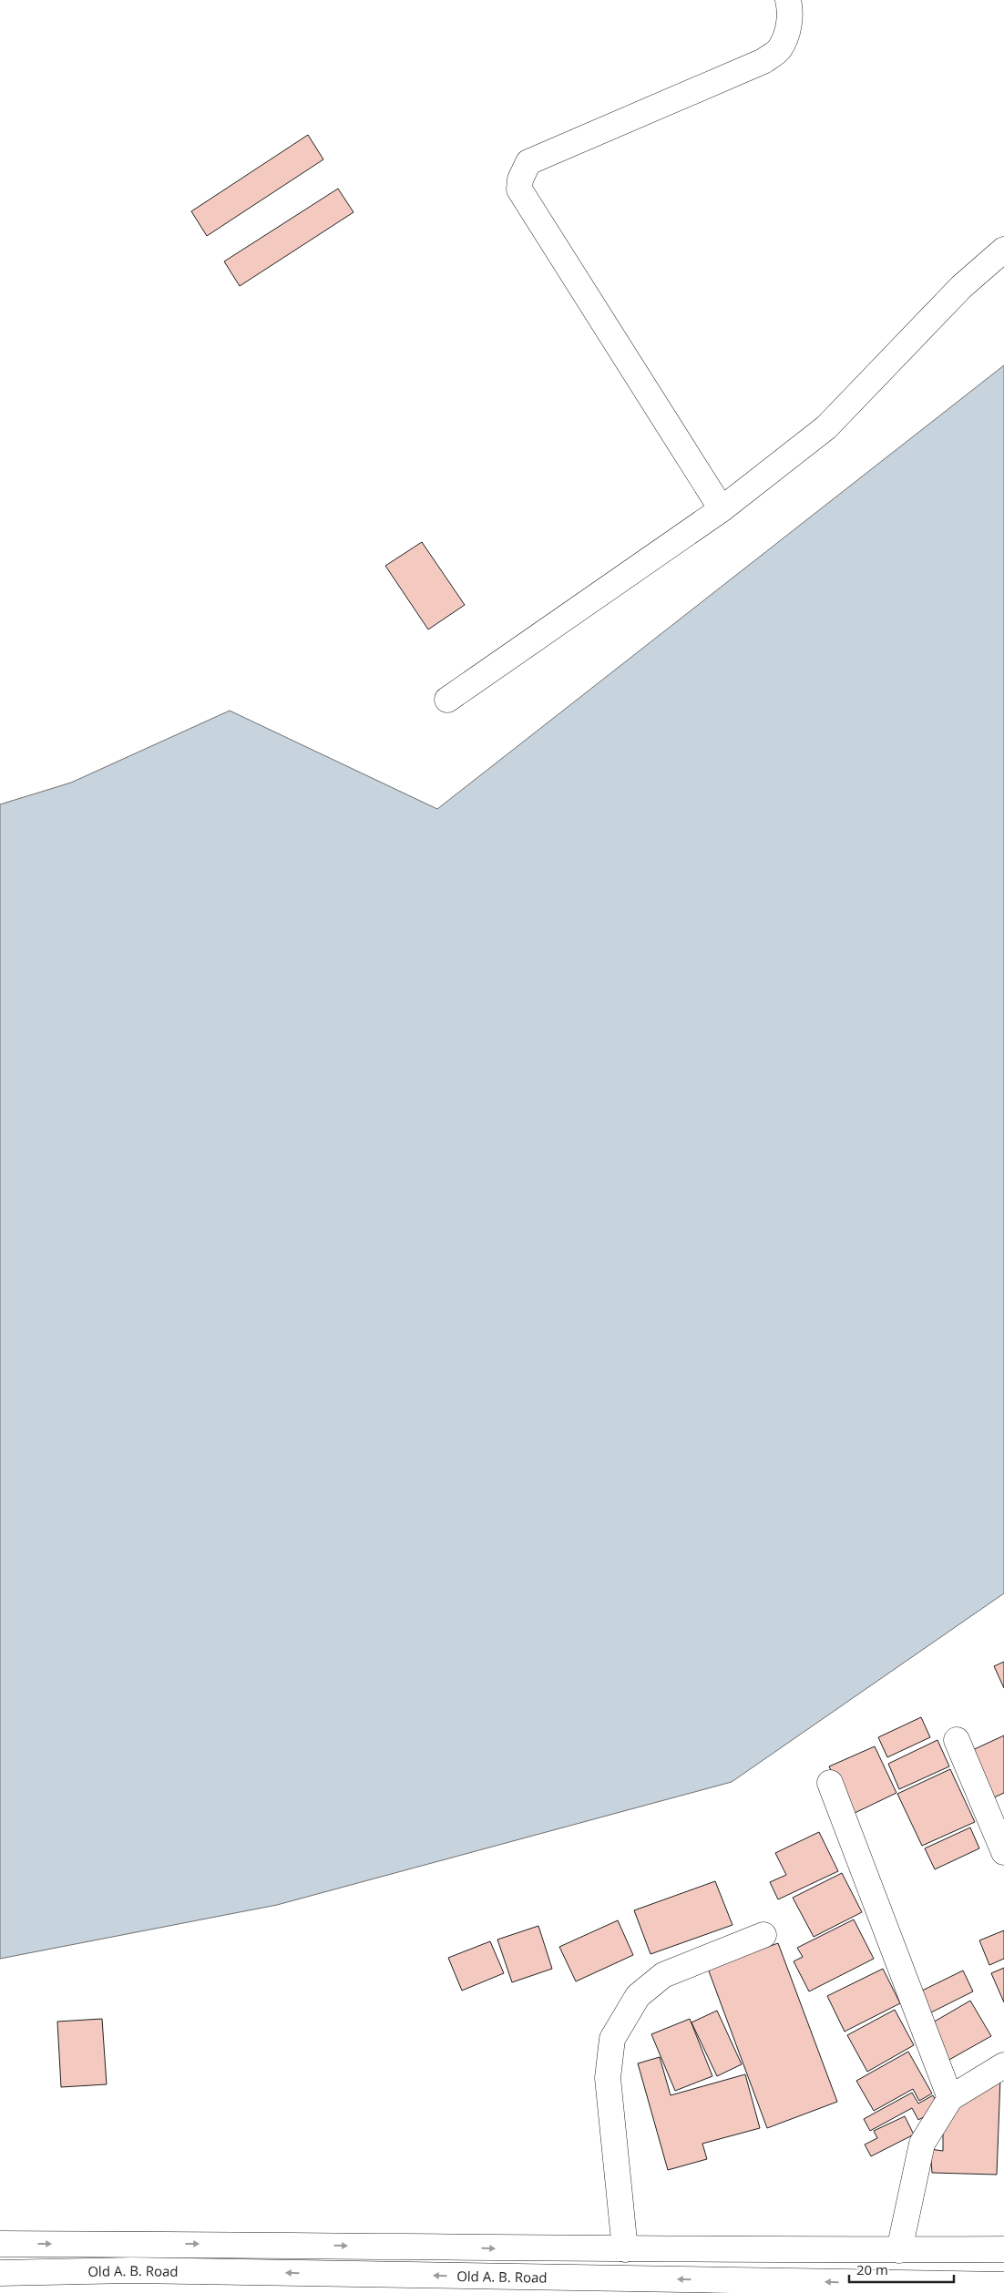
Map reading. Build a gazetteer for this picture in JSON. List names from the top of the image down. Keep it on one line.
{"streets":{"street":["Old A. B. Road"]},"scale_bar":"20 m"}
